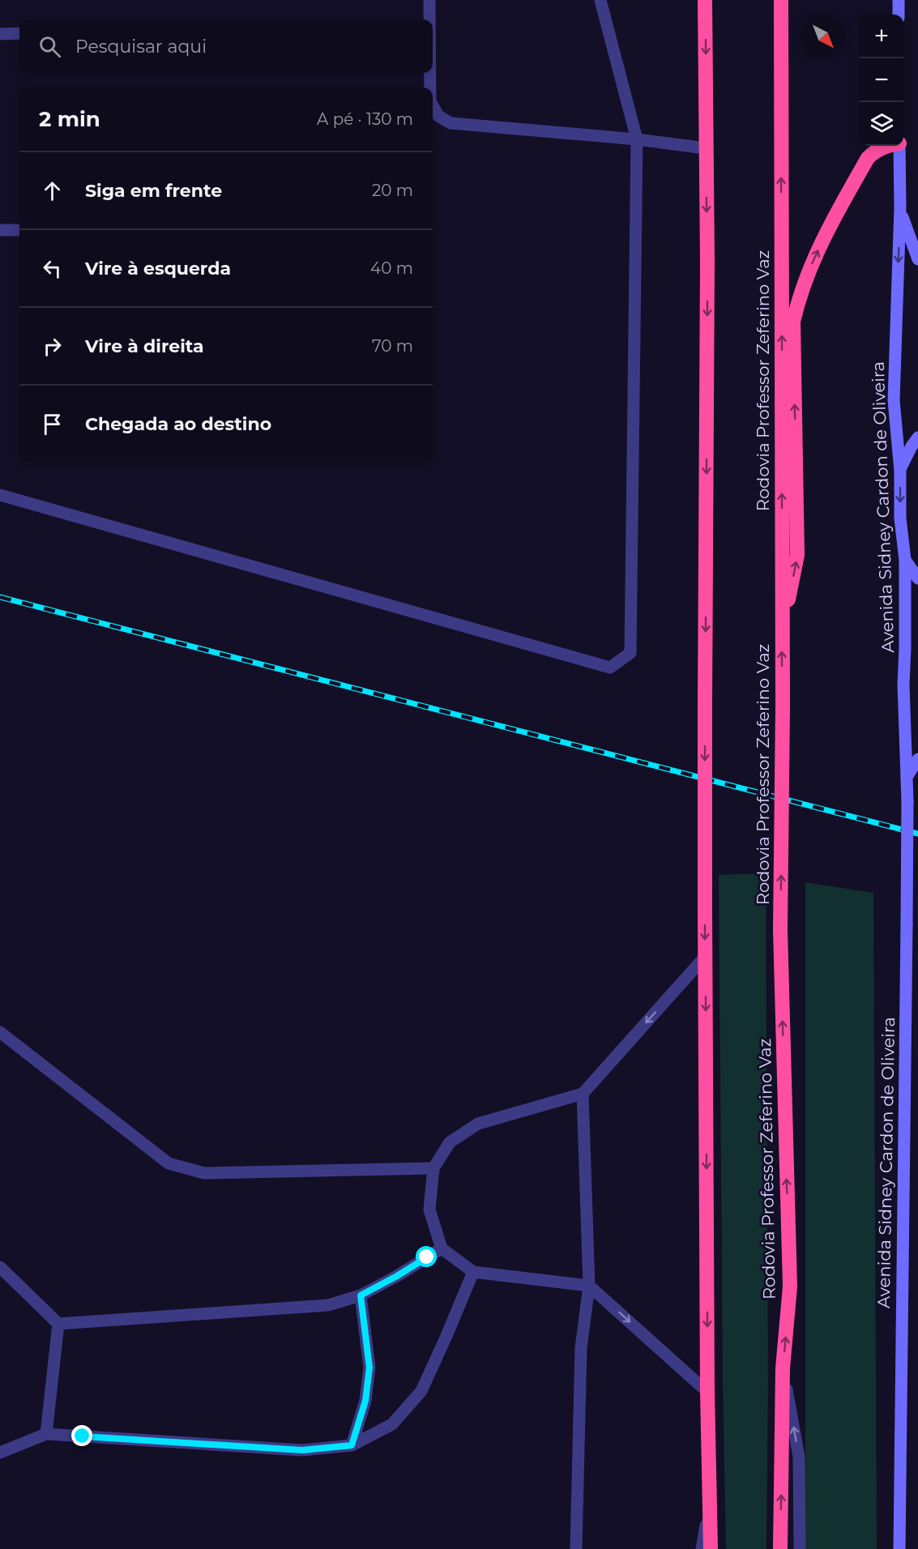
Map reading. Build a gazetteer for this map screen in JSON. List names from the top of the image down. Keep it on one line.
{"streets":{"highway":["Rodovia Professor Zeferino Vaz"],"street":["Avenida Sidney Cardon de Oliveira"]},"north":"bottom right","page":{"map_buttons":["+","−"],"search":"Pesquisar aqui","heading":["2 min","A pé · 130 m"],"list":[["Siga em frente","20 m"],["Vire à esquerda","40 m"],["Vire à direita","70 m"],"Chegada ao destino"]}}
